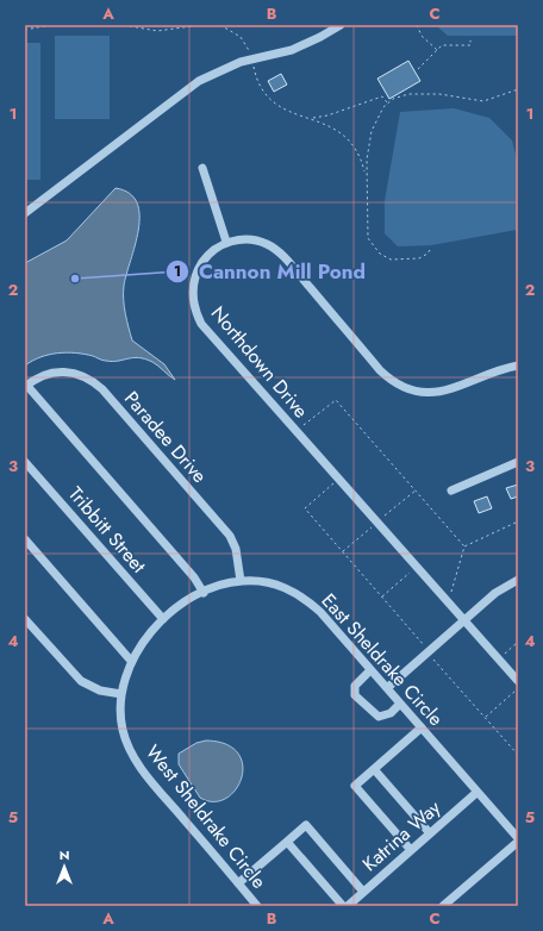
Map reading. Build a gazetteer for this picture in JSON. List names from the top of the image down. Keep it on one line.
{"streets":{"street":["Northdown Drive","Paradee Drive","Tribbitt Street","East Sheldrake Circle","West Sheldrake Circle","Katrina Way"]},"crossings":[["Paradee Drive","East Sheldrake Circle"],["Tribbitt Street","East Sheldrake Circle"],["Tribbitt Street","West Sheldrake Circle"],["East Sheldrake Circle","West Sheldrake Circle"],["East Sheldrake Circle","Katrina Way"]],"places":["Cannon Mill Pond"],"north":"top","grid":{"columns":["A","B","C"],"rows":["1","2","3","4","5"]}}
